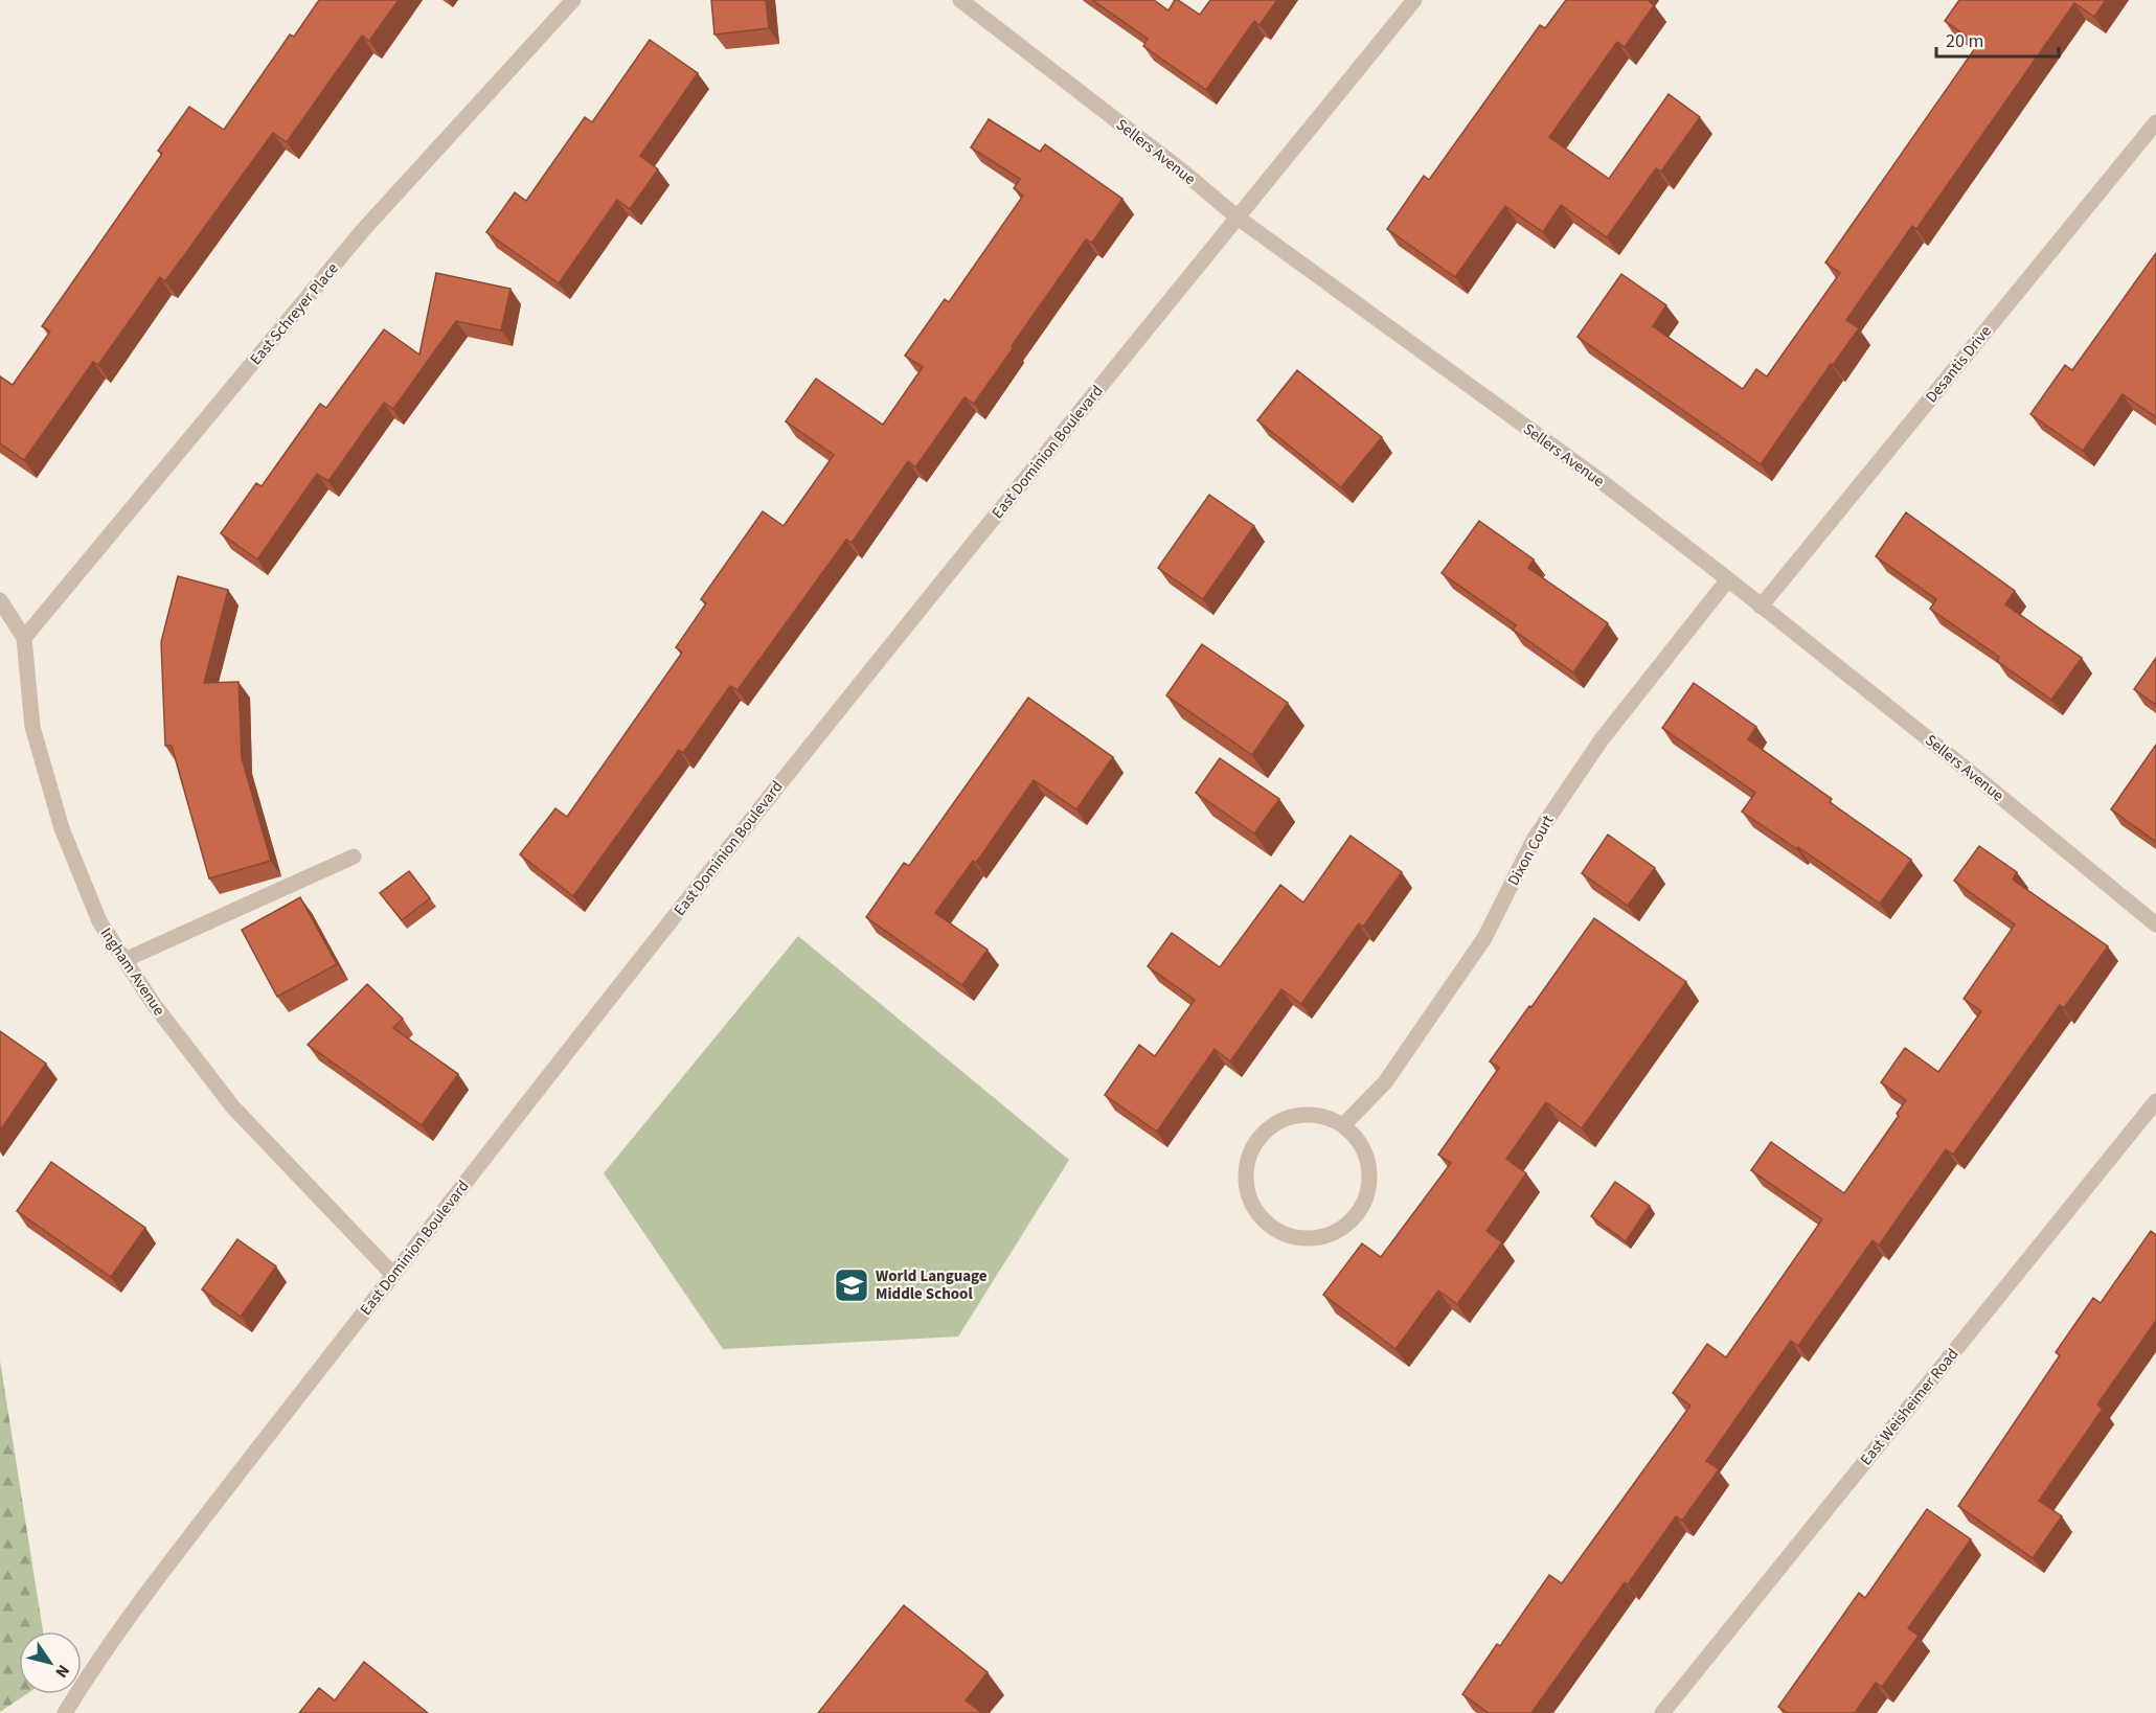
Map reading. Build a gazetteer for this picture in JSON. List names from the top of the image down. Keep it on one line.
{"streets":{"street":["Sellers Avenue","East Schreyer Place","Desantis Drive","East Dominion Boulevard","Dixon Court","Ingham Avenue","East Weisheimer Road"]},"crossings":[["Sellers Avenue","Desantis Drive"],["Sellers Avenue","East Dominion Boulevard"],["Sellers Avenue","Dixon Court"],["East Schreyer Place","Ingham Avenue"],["East Dominion Boulevard","Ingham Avenue"]],"places":{"school or university":["World Language Middle School"]},"scale_bar":"20 m","north":"bottom right"}
